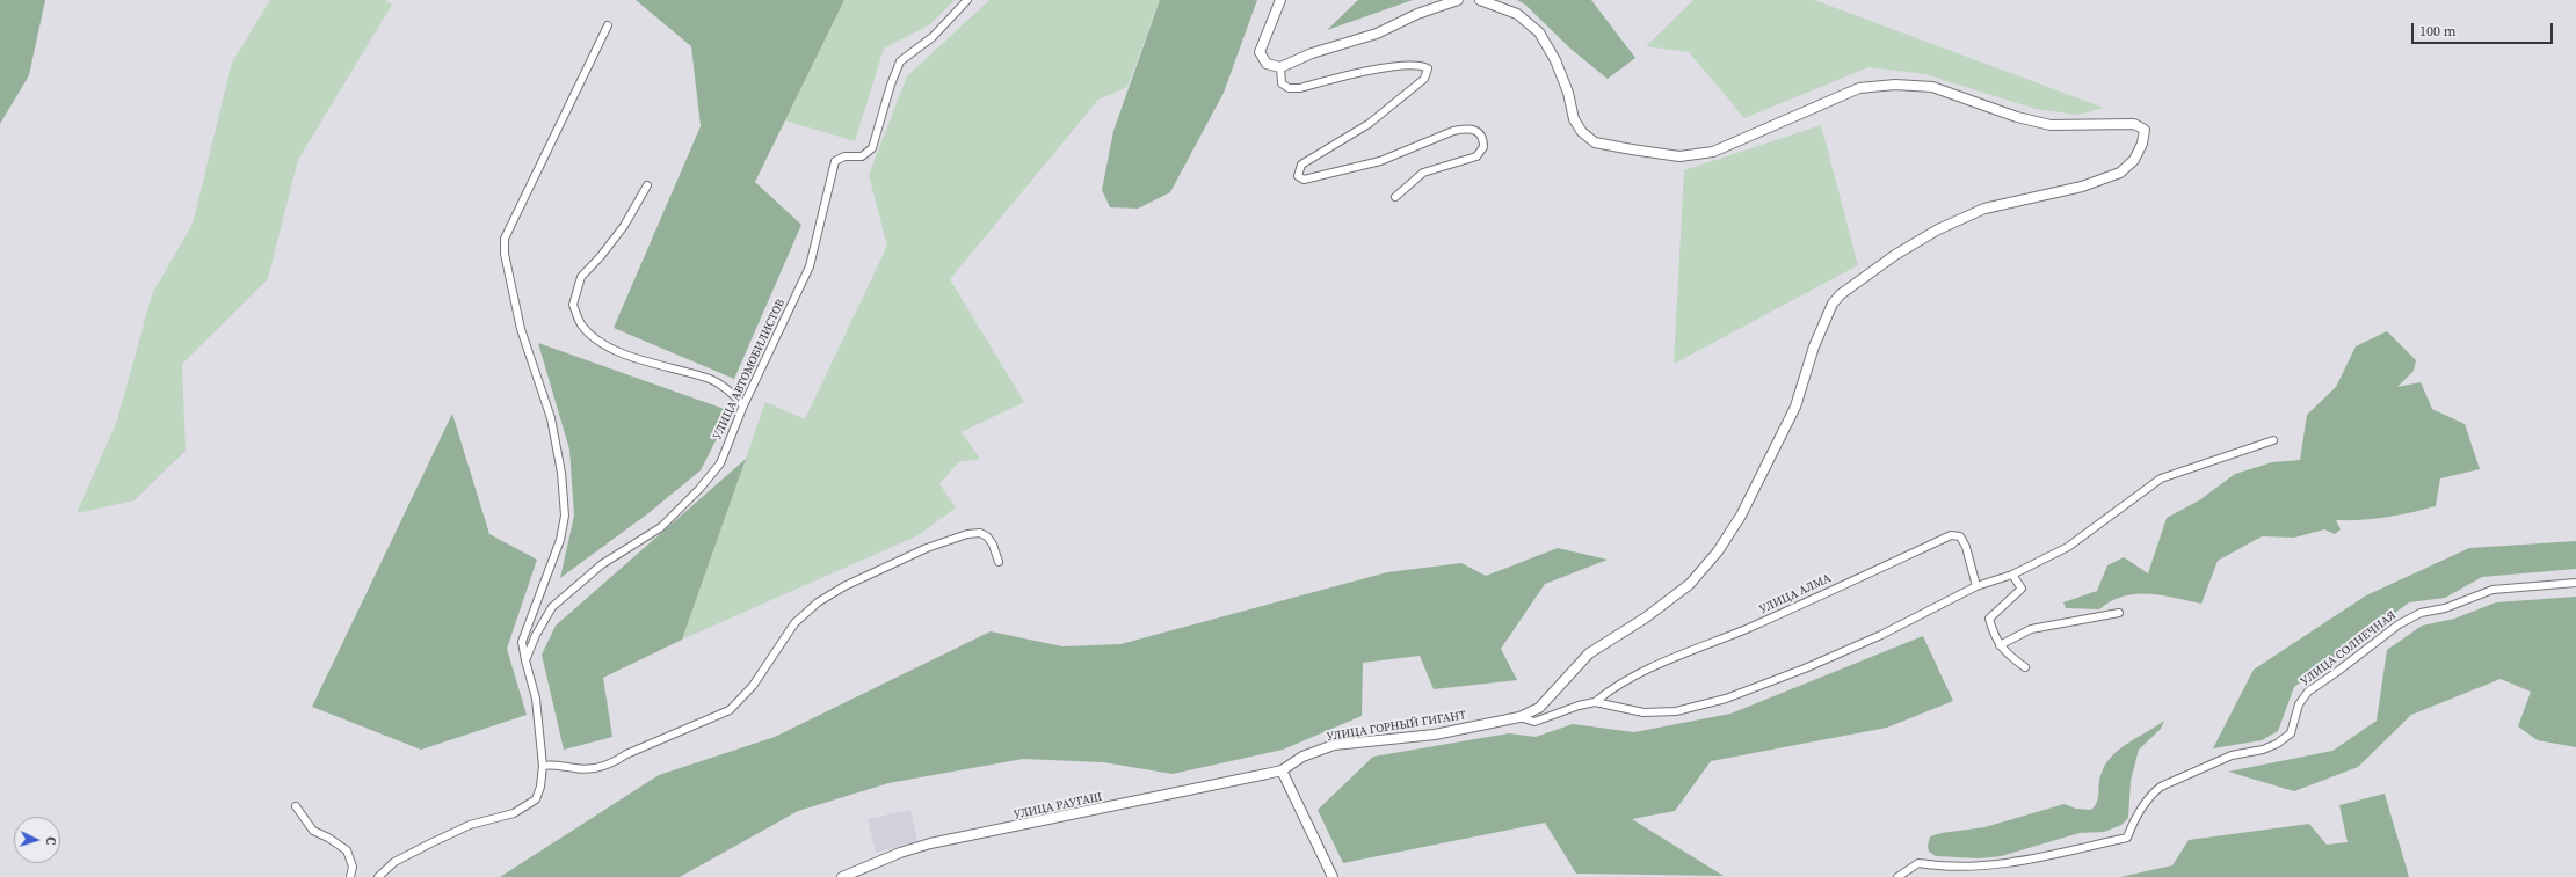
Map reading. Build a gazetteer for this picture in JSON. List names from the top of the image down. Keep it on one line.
{"streets":{"street":["УЛИЦА АВТОМОБИЛИСТОВ","УЛИЦА АЛМА","УЛИЦА СОЛНЕЧНАЯ","УЛИЦА ГОРНЫЙ ГИГАНТ","УЛИЦА РАУГАШ"]},"crossings":[["УЛИЦА ГОРНЫЙ ГИГАНТ","УЛИЦА РАУГАШ"]],"scale_bar":"100 m","north":"right"}
